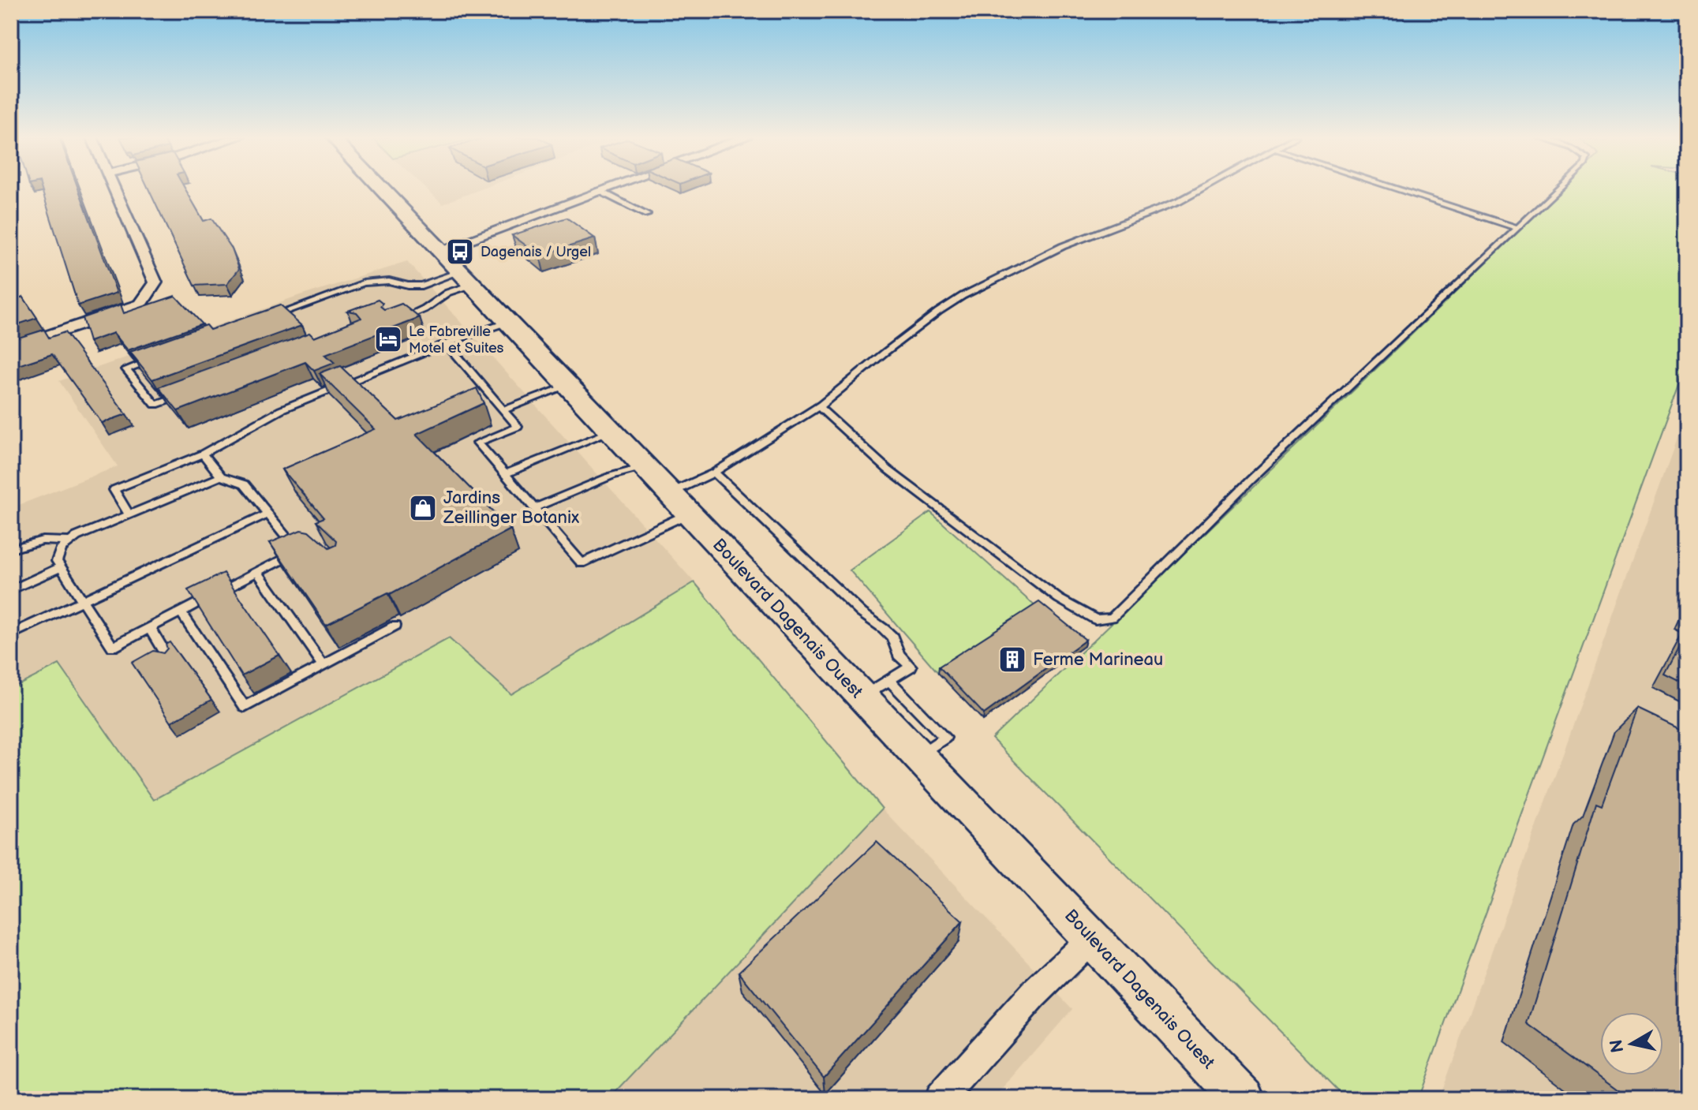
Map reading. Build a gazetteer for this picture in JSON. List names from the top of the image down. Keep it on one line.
{"streets":{"main road":["Boulevard Dagenais Ouest"]},"places":{"bus stop":["Dagenais / Urgel"],"hotel":["Le Fabreville Motel et Suites"],"shop":["Jardins Zeillinger Botanix"],"building":["Ferme Marineau"]},"north":"left"}
